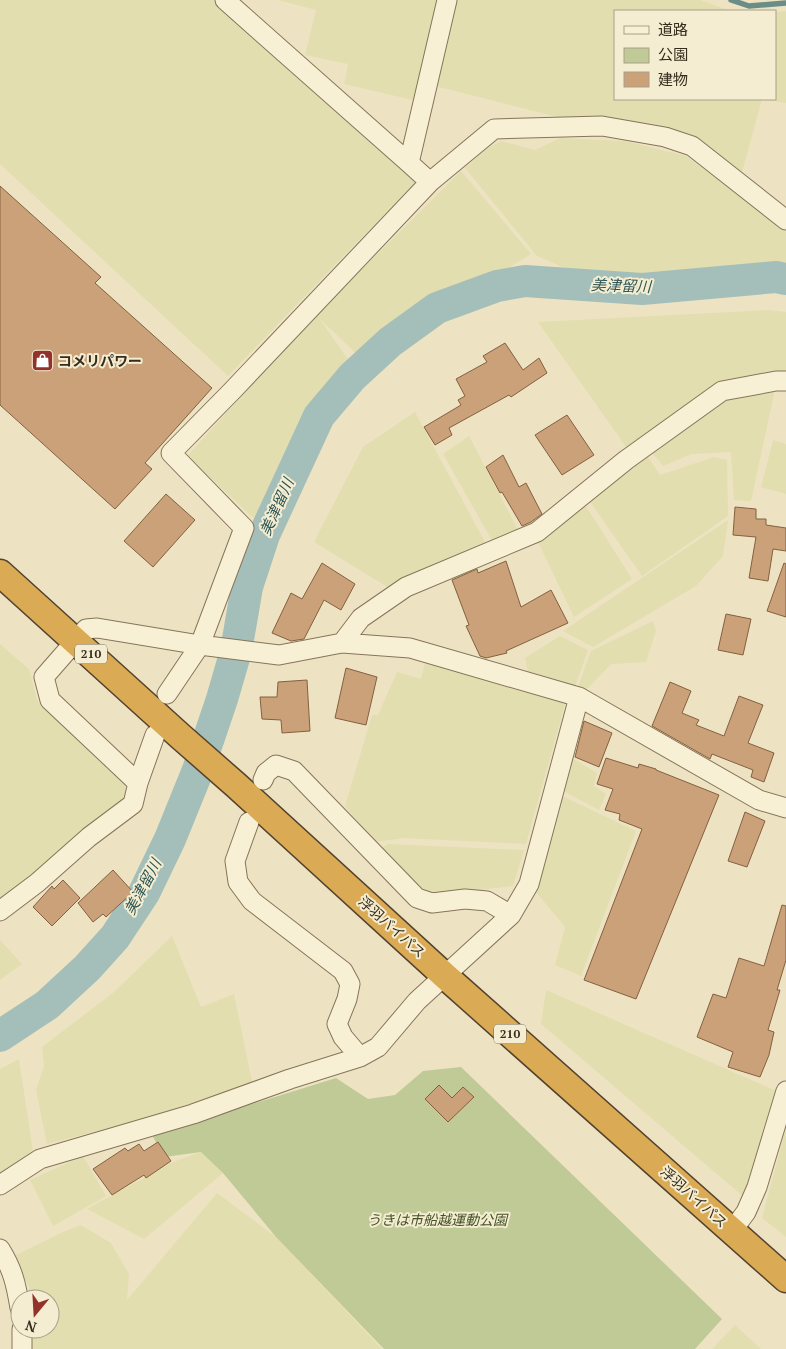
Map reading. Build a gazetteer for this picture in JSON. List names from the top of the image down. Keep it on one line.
{"streets":{"highway":["210","浮羽バイパス"]},"water":["美津留川"],"parks":["うきは市船越運動公園"],"places":{"shop":["コメリパワー"]},"legend":["道路","公園","建物"],"north":"bottom"}
